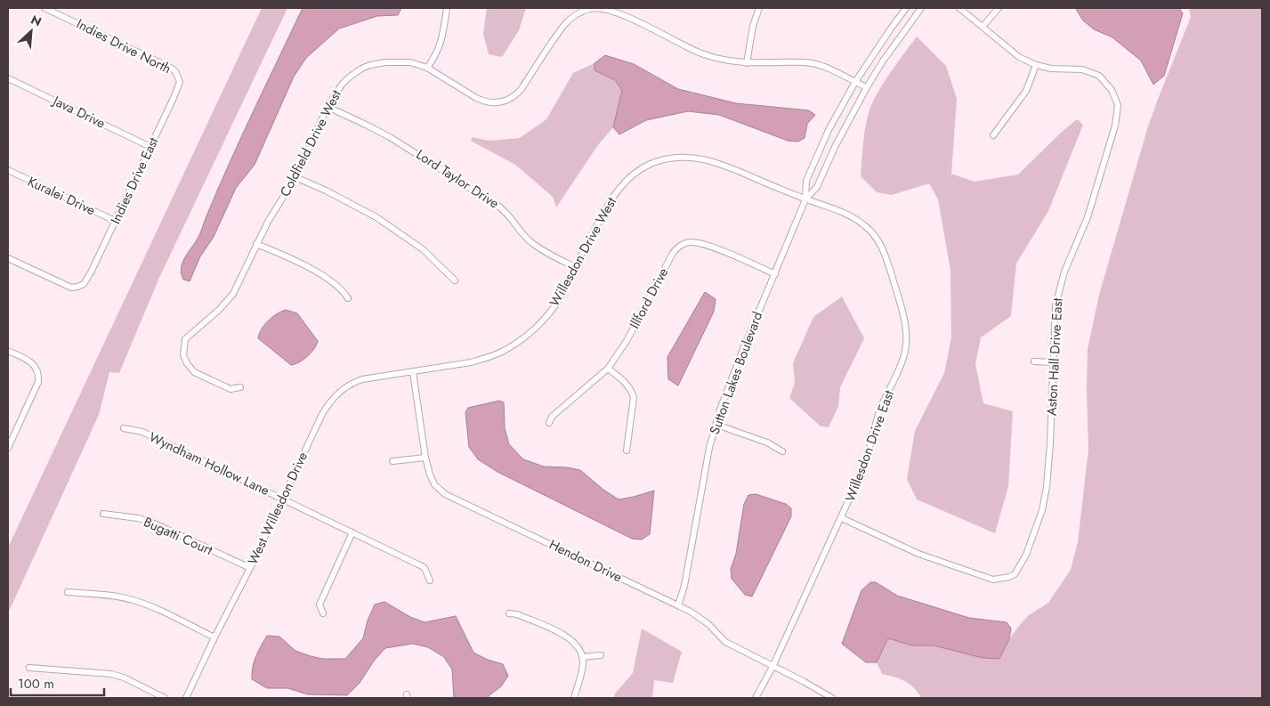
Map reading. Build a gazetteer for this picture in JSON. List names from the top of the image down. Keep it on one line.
{"streets":{"street":["Indies Drive North","Java Drive","Coldfield Drive West","Lord Taylor Drive","Indies Drive East","Kuralei Drive","Willesdon Drive West","Illford Drive","Aston Hall Drive East","Sutton Lakes Boulevard","Willesdon Drive East","Wyndham Hollow Lane","West Willesdon Drive","Bugatti Court","Hendon Drive"]},"crossings":[["Indies Drive North","Indies Drive East"],["Java Drive","Indies Drive East"],["Coldfield Drive West","Lord Taylor Drive"],["Coldfield Drive West","Sutton Lakes Boulevard"],["Lord Taylor Drive","Willesdon Drive West"],["Indies Drive East","Kuralei Drive"],["Willesdon Drive West","Sutton Lakes Boulevard"],["Willesdon Drive West","Willesdon Drive East"],["Willesdon Drive West","West Willesdon Drive"],["Willesdon Drive West","Hendon Drive"],["Illford Drive","Sutton Lakes Boulevard"],["Aston Hall Drive East","Willesdon Drive East"],["Sutton Lakes Boulevard","Willesdon Drive East"],["Sutton Lakes Boulevard","Hendon Drive"],["Willesdon Drive East","Hendon Drive"],["Wyndham Hollow Lane","West Willesdon Drive"],["West Willesdon Drive","Bugatti Court"],["West Willesdon Drive","Hendon Drive"]],"scale_bar":"100 m","north":"top right"}
